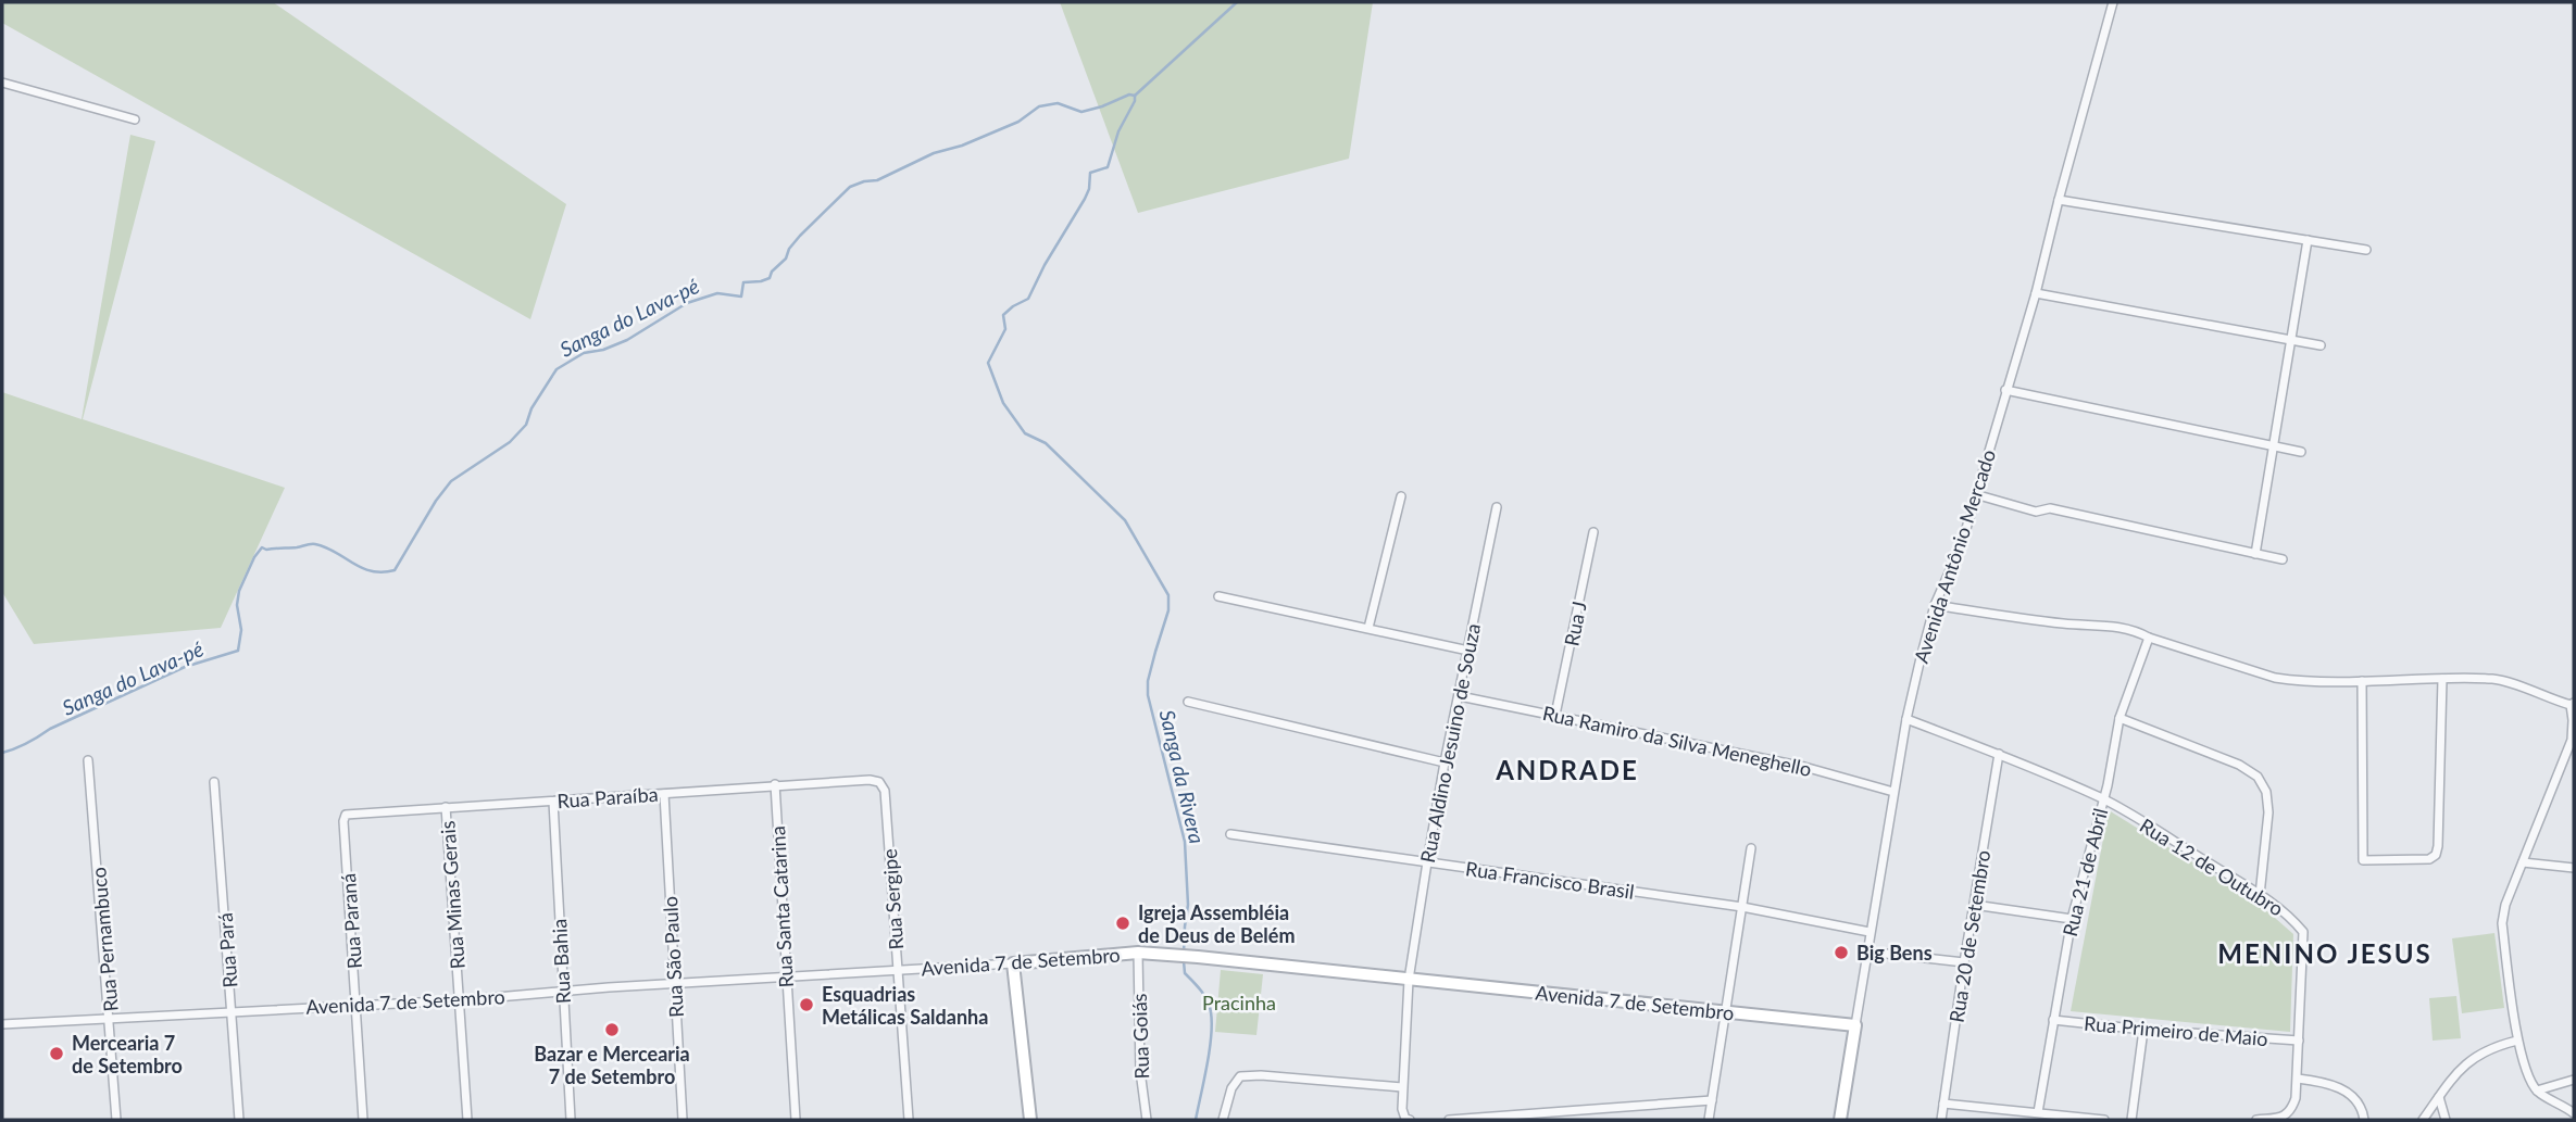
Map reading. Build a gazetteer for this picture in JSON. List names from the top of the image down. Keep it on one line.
{"streets":{"street":["Avenida Antônio Mercado","Rua J","Rua Ramiro da Silva Meneghello","Rua Aldino Jesuino de Souza","Rua Paraíba","Rua 12 de Outubro","Rua 21 de Abril","Rua Francisco Brasil","Rua Minas Gerais","Rua Sergipe","Rua Santa Catarina","Rua Paraná","Rua 20 de Setembro","Rua Pernambuco","Rua Pará","Rua São Paulo","Rua Bahia","Avenida 7 de Setembro","Rua Primeiro de Maio","Rua Goiás"]},"crossings":[["Avenida Antônio Mercado","Rua Ramiro da Silva Meneghello"],["Avenida Antônio Mercado","Rua 12 de Outubro"],["Avenida Antônio Mercado","Rua Francisco Brasil"],["Avenida Antônio Mercado","Avenida 7 de Setembro"],["Rua J","Rua Ramiro da Silva Meneghello"],["Rua Ramiro da Silva Meneghello","Rua Aldino Jesuino de Souza"],["Rua Aldino Jesuino de Souza","Rua Francisco Brasil"],["Rua Aldino Jesuino de Souza","Avenida 7 de Setembro"],["Rua Paraíba","Rua Minas Gerais"],["Rua Paraíba","Rua Sergipe"],["Rua Paraíba","Rua Santa Catarina"],["Rua Paraíba","Rua Paraná"],["Rua Paraíba","Rua São Paulo"],["Rua Paraíba","Rua Bahia"],["Rua 12 de Outubro","Rua 21 de Abril"],["Rua 12 de Outubro","Rua 20 de Setembro"],["Rua 12 de Outubro","Rua Primeiro de Maio"],["Rua 21 de Abril","Rua Primeiro de Maio"],["Rua Minas Gerais","Avenida 7 de Setembro"],["Rua Sergipe","Avenida 7 de Setembro"],["Rua Santa Catarina","Avenida 7 de Setembro"],["Rua Paraná","Avenida 7 de Setembro"],["Rua Pernambuco","Avenida 7 de Setembro"],["Rua Pará","Avenida 7 de Setembro"],["Rua São Paulo","Avenida 7 de Setembro"],["Rua Bahia","Avenida 7 de Setembro"],["Avenida 7 de Setembro","Rua Goiás"]],"districts":["ANDRADE","MENINO JESUS"],"water":["Sanga do Lava-pé","Sanga da Rivera"],"parks":["Pracinha"],"places":["Igreja Assembléia de Deus de Belém","Big Bens","Esquadrias Metálicas Saldanha","Bazar e Mercearia 7 de Setembro","Mercearia 7 de Setembro"]}
